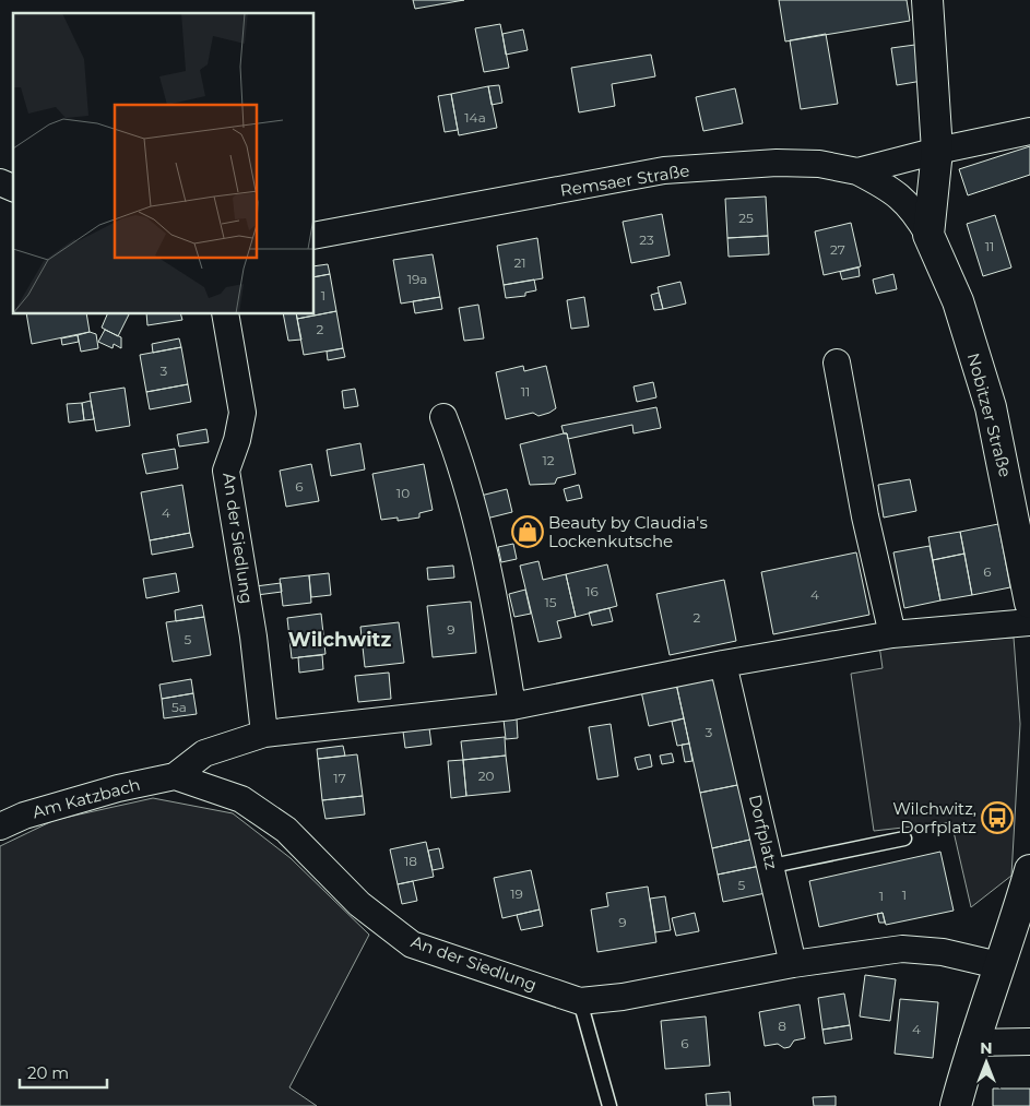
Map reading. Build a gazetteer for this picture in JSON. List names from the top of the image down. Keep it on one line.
{"streets":{"street":["Remsaer Straße","Nobitzer Straße","An der Siedlung","Am Katzbach","Dorfplatz"]},"crossings":[["Remsaer Straße","Nobitzer Straße"],["An der Siedlung","Am Katzbach"],["An der Siedlung","Dorfplatz"]],"districts":["Wilchwitz"],"places":{"shop":["Beauty by Claudia's Lockenkutsche"],"bus stop":["Wilchwitz, Dorfplatz"]},"house_numbers":["14a","25","23","11","27","21","19a","1","2","3","11","12","6","10","4","6","16","4","15","2","9","5","5a","3","20","17","18","5","19","1","1","9","8","4","6"],"scale_bar":"20 m","north":"top"}
